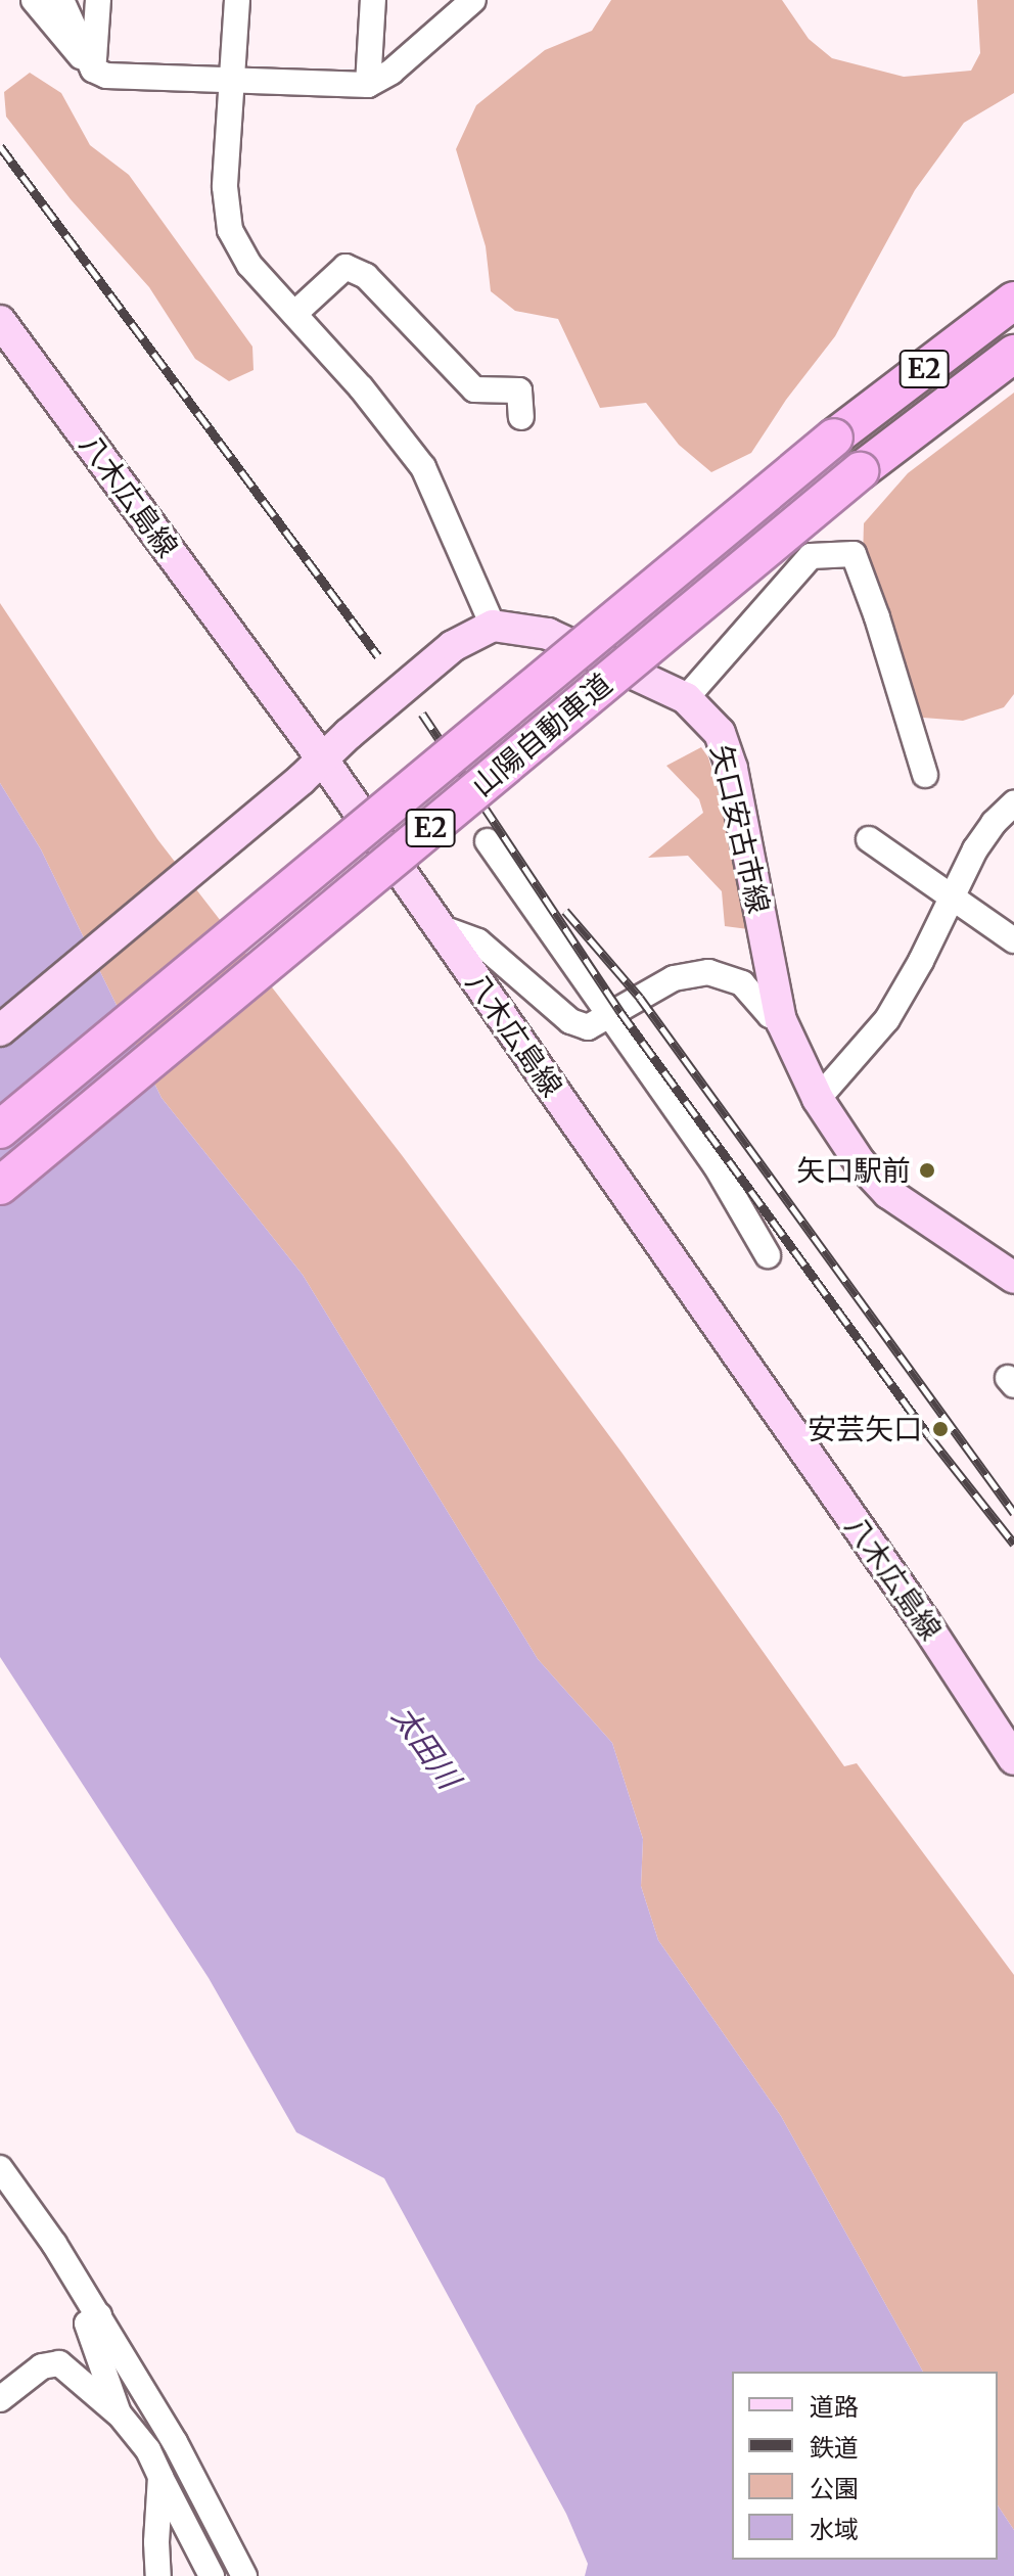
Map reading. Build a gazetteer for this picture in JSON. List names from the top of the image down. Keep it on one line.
{"streets":{"highway":["E2","山陽自動車道"],"main road":["八木広島線","矢口安古市線"]},"water":["太田川"],"places":["矢口駅前","安芸矢口"],"legend":["道路","鉄道","公園","水域"]}
